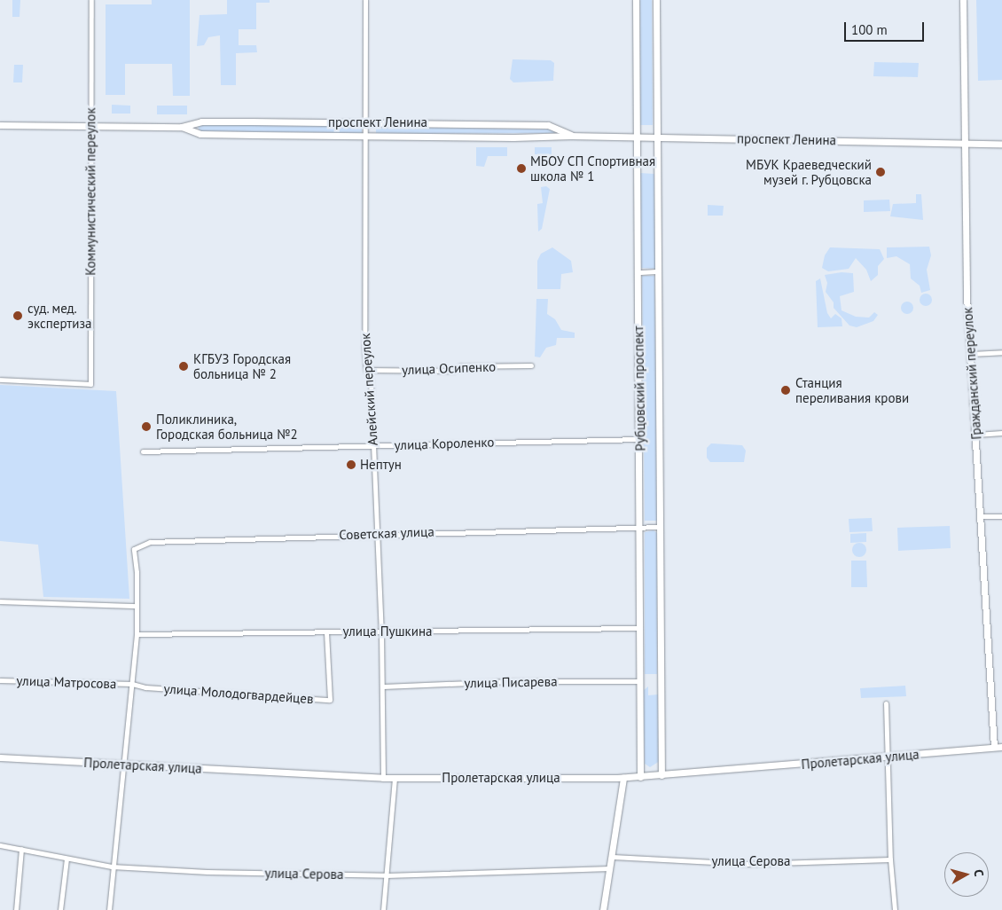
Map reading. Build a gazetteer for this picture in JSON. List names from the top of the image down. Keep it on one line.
{"streets":{"street":["проспект Ленина","Коммунистический переулок","улица Осипенко","Гражданский переулок","Рубцовский проспект","Алейский переулок","улица Короленко","Советская улица","улица Пушкина","улица Матросова","улица Писарева","улица Молодогвардейцев","Пролетарская улица","улица Серова"]},"crossings":[["проспект Ленина","Коммунистический переулок"],["проспект Ленина","Гражданский переулок"],["проспект Ленина","Рубцовский проспект"],["проспект Ленина","Алейский переулок"],["улица Осипенко","Алейский переулок"],["Гражданский переулок","Пролетарская улица"],["Рубцовский проспект","улица Короленко"],["Рубцовский проспект","Советская улица"],["Рубцовский проспект","улица Пушкина"],["Рубцовский проспект","улица Писарева"],["Рубцовский проспект","Пролетарская улица"],["Алейский переулок","улица Короленко"],["Алейский переулок","Советская улица"],["Алейский переулок","улица Пушкина"],["Алейский переулок","улица Писарева"],["Алейский переулок","Пролетарская улица"],["улица Пушкина","улица Молодогвардейцев"],["улица Матросова","улица Молодогвардейцев"]],"places":["МБОУ СП Спортивная школа № 1","МБУК Краеведческий музей г. Рубцовска","суд. мед. экспертиза","КГБУЗ Городская больница № 2","Станция переливания крови","Поликлиника, Городская больница №2","Нептун"],"scale_bar":"100 m","north":"right"}
